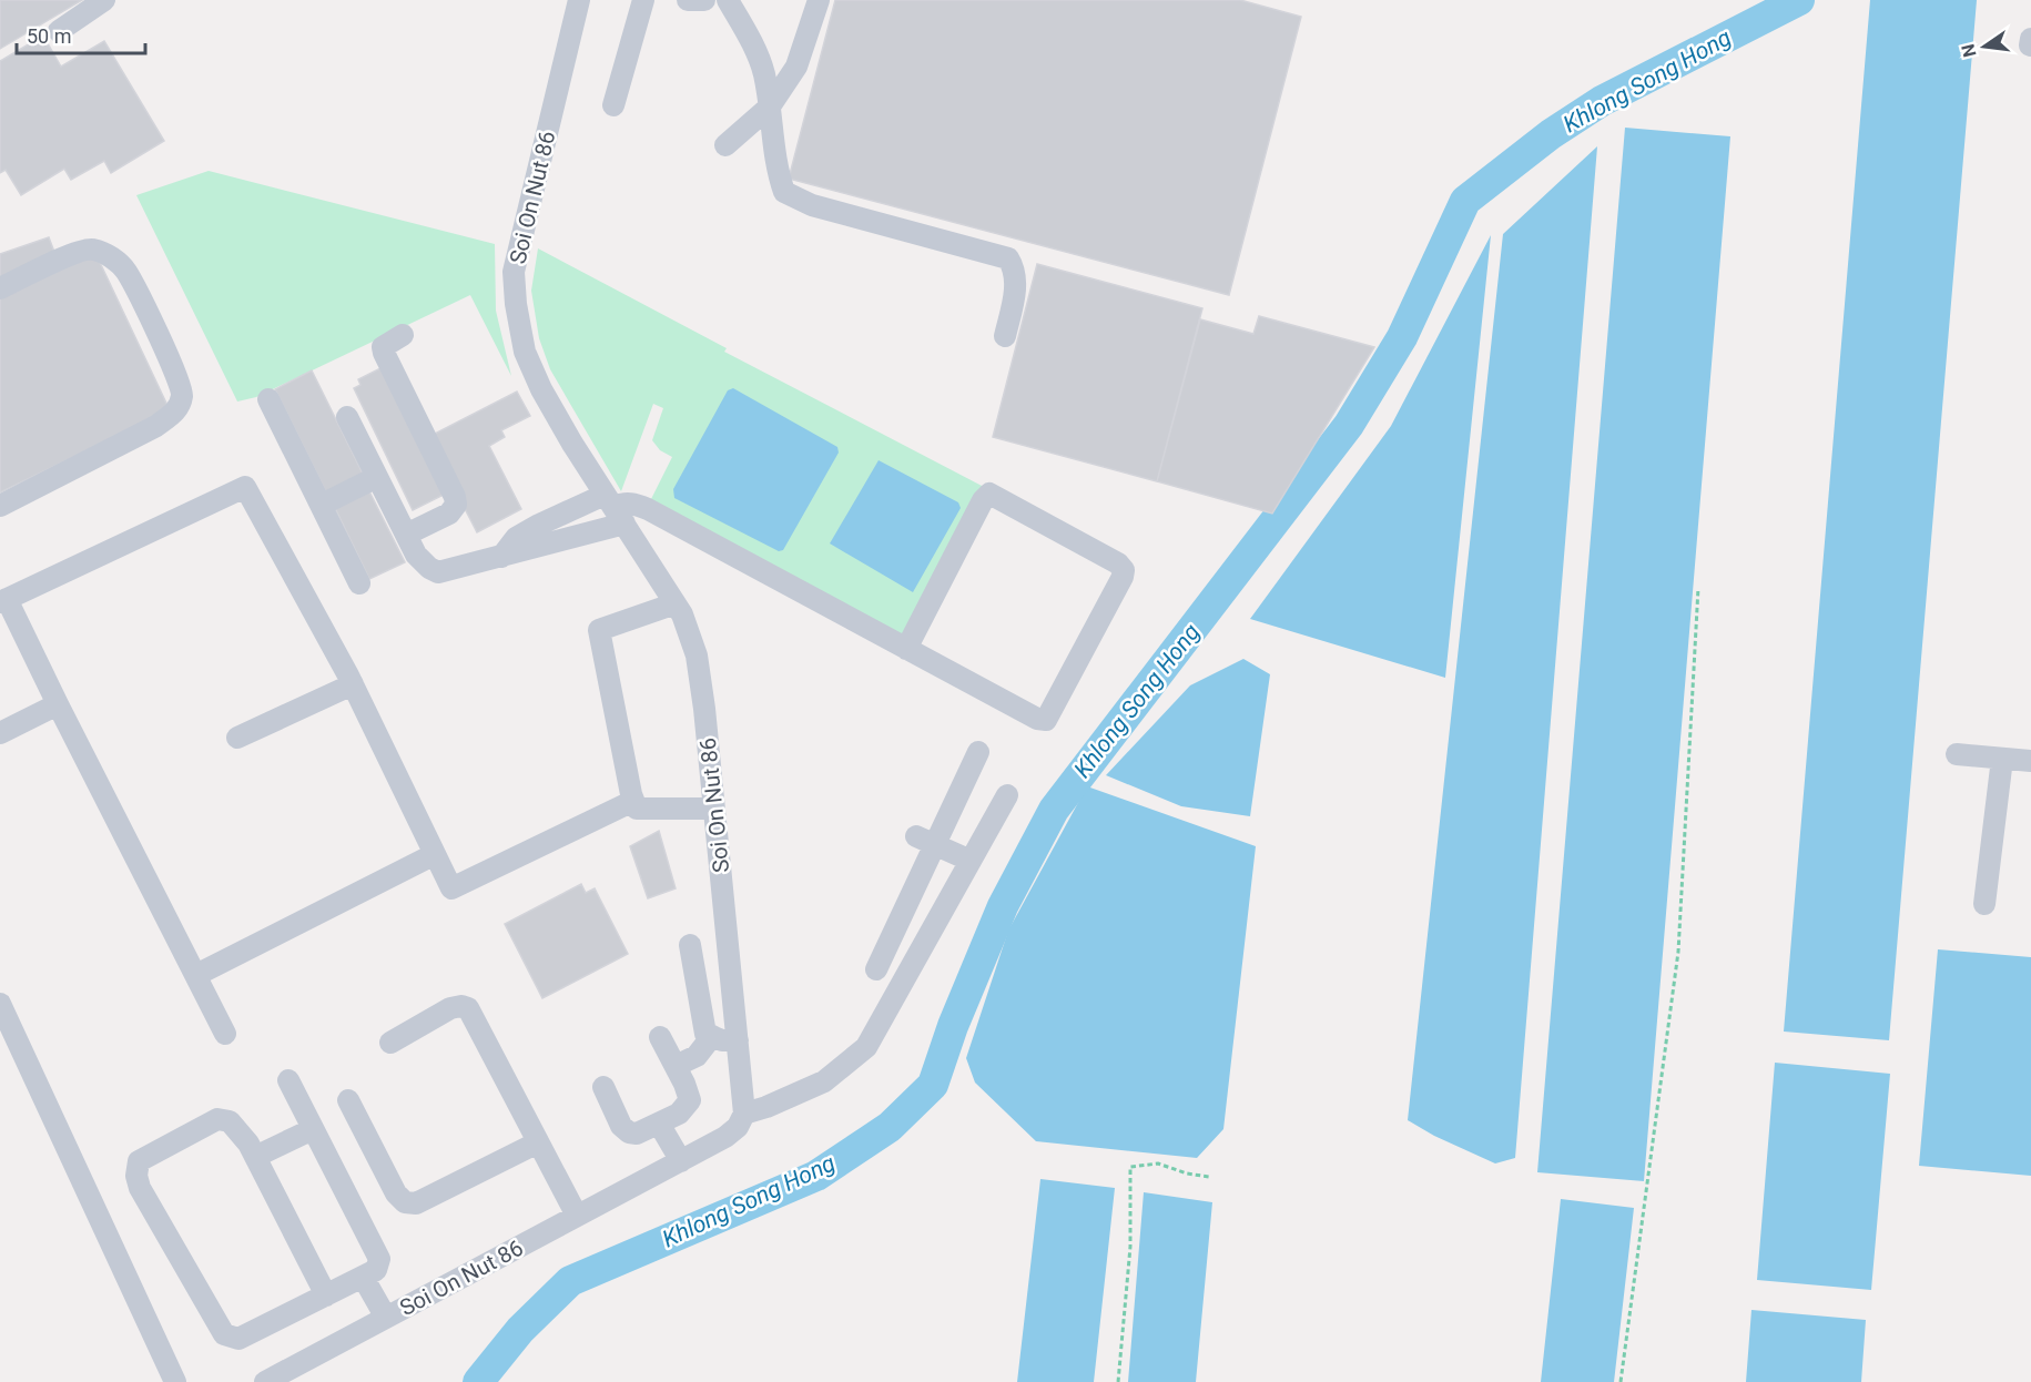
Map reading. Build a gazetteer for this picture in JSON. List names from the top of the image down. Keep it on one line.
{"streets":{"street":["Soi On Nut 86"]},"water":["Khlong Song Hong"],"scale_bar":"50 m","north":"left"}
